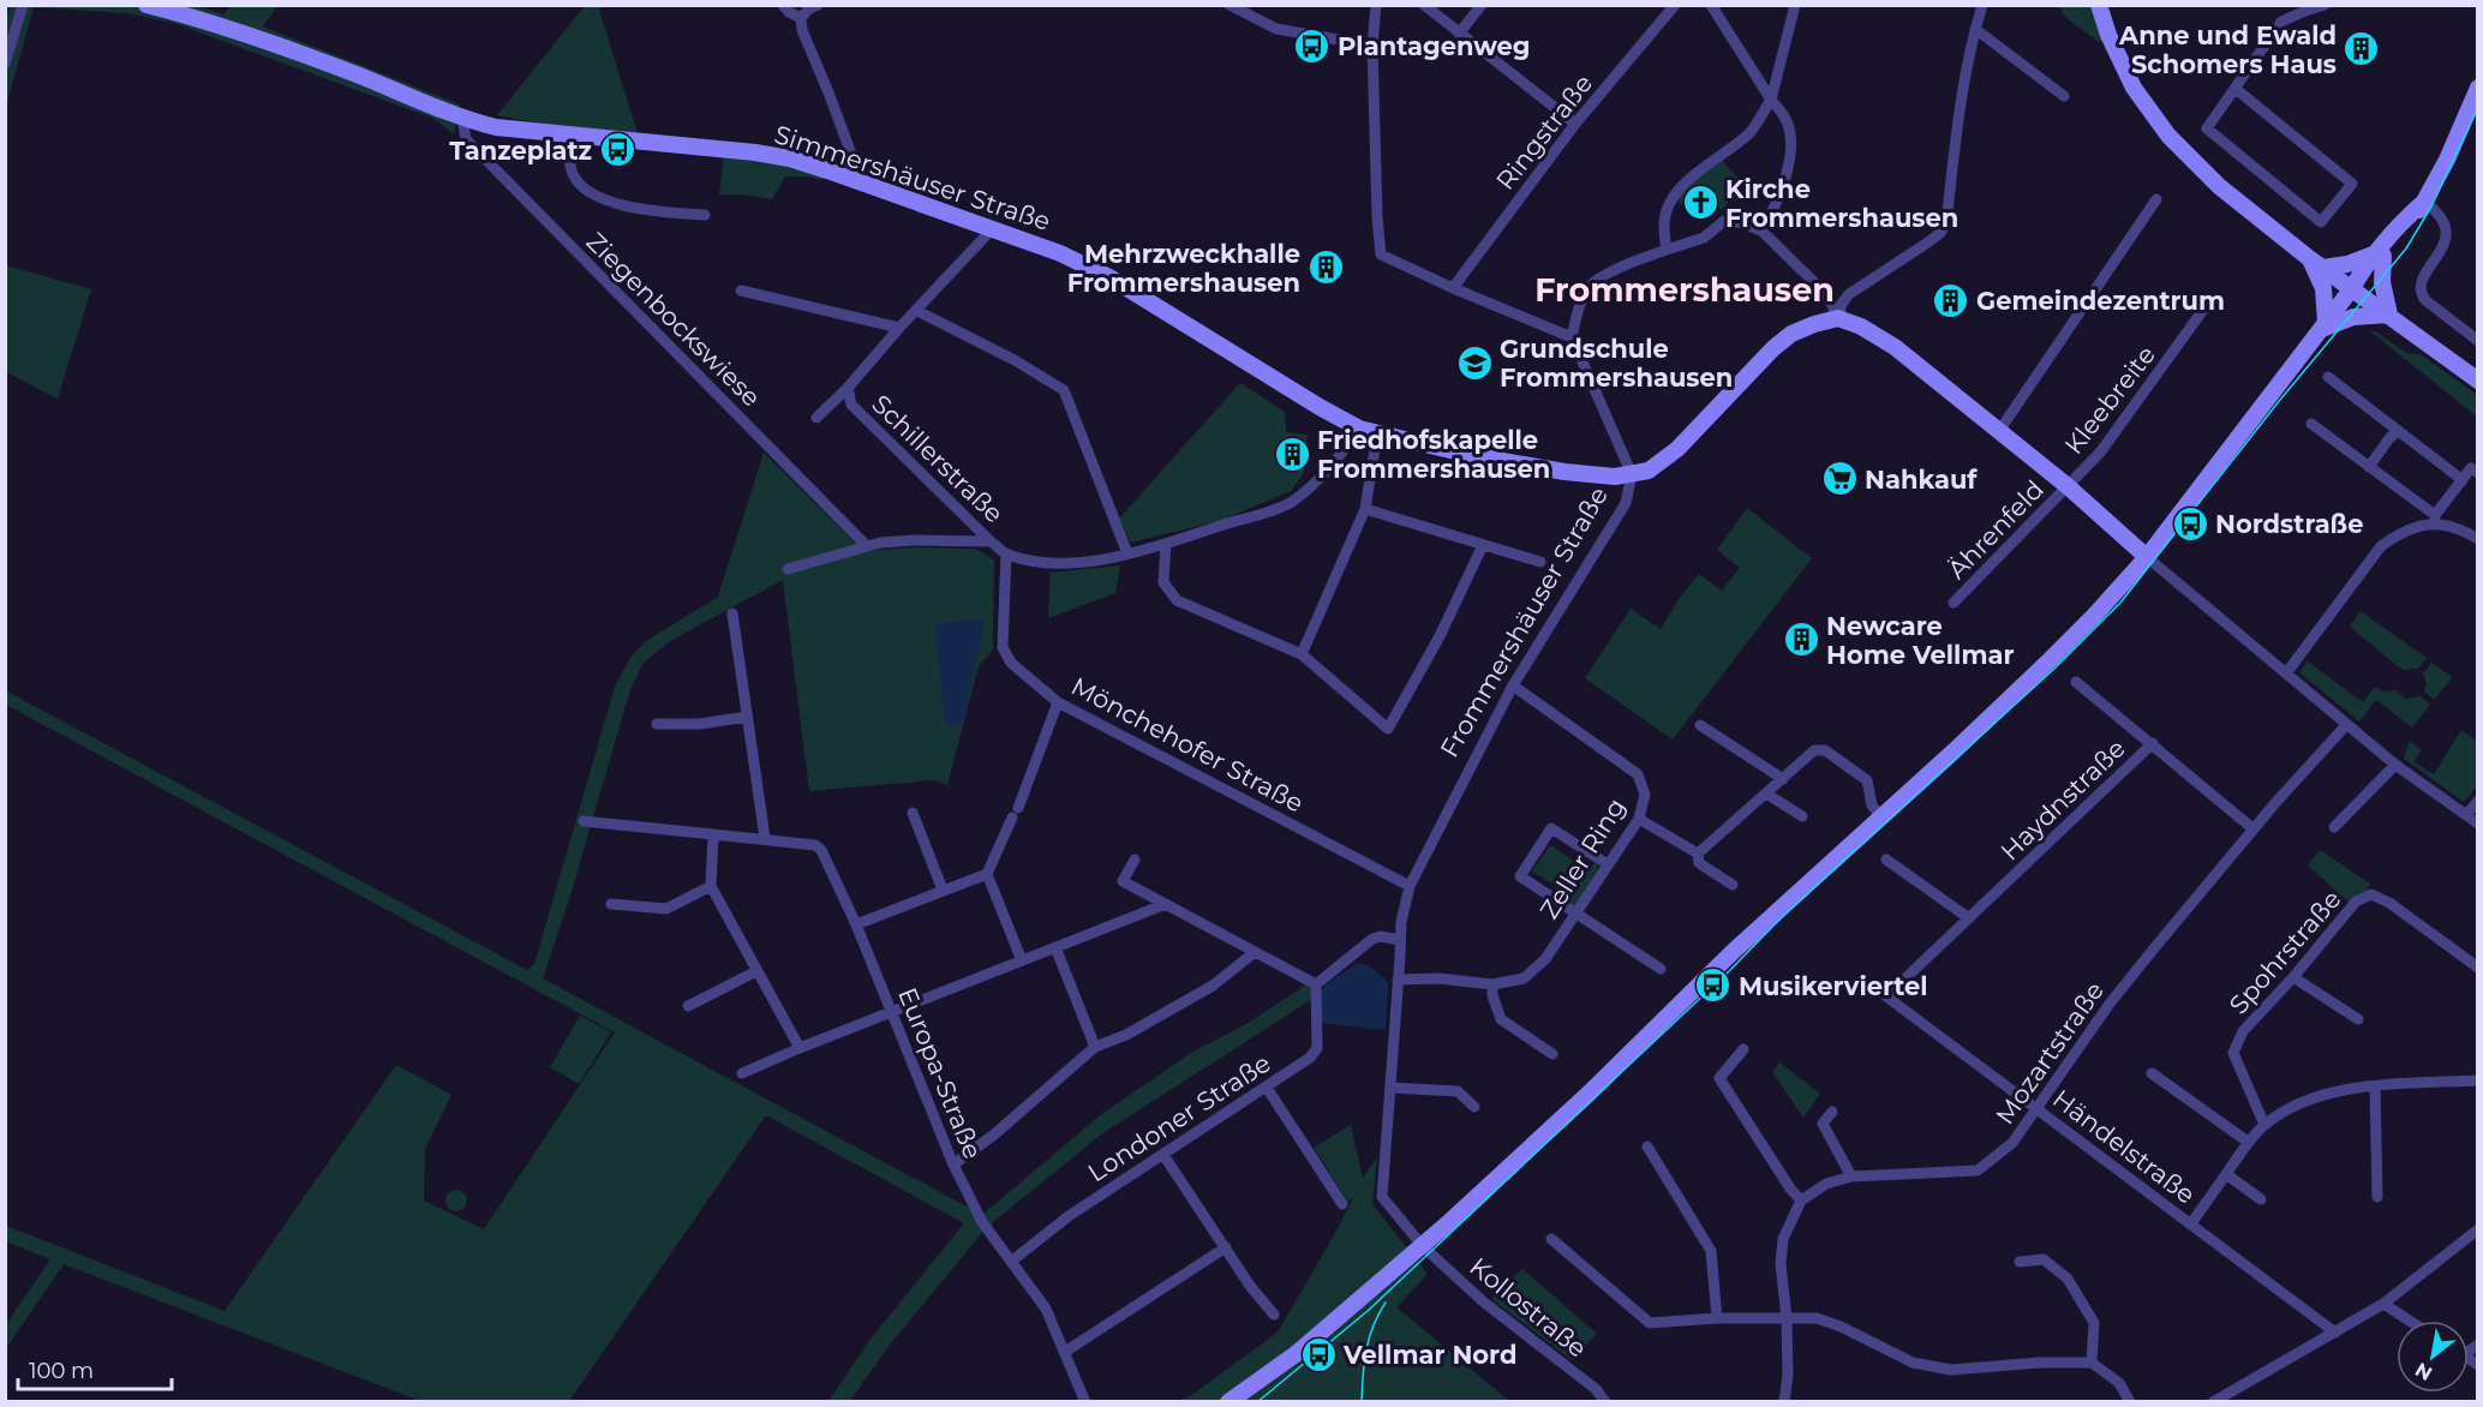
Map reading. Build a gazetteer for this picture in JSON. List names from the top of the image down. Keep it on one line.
{"streets":{"street":["Ringstraße","Simmershäuser Straße","Ziegenbockswiese","Kleebreite","Schillerstraße","Ährenfeld","Frommershäuser Straße","Mönchehofer Straße","Haydnstraße","Zeller Ring","Spohrstraße","Mozartstraße","Europa-Straße","Londoner Straße","Händelstraße","Kollostraße"]},"crossings":[["Simmershäuser Straße","Ziegenbockswiese"],["Simmershäuser Straße","Schillerstraße"],["Simmershäuser Straße","Frommershäuser Straße"],["Kleebreite","Ährenfeld"],["Schillerstraße","Mönchehofer Straße"],["Frommershäuser Straße","Mönchehofer Straße"],["Frommershäuser Straße","Zeller Ring"],["Frommershäuser Straße","Kollostraße"],["Haydnstraße","Mozartstraße"],["Haydnstraße","Händelstraße"],["Mozartstraße","Händelstraße"],["Europa-Straße","Londoner Straße"]],"districts":["Frommershausen"],"places":{"bus stop":["Plantagenweg","Tanzeplatz","Nordstraße","Musikerviertel","Vellmar Nord"],"building":["Anne und Ewald Schomers Haus","Mehrzweckhalle Frommershausen","Gemeindezentrum","Friedhofskapelle Frommershausen","Newcare Home Vellmar"],"church":["Kirche Frommershausen"],"school or university":["Grundschule Frommershausen"],"supermarket":["Nahkauf"]},"scale_bar":"100 m","north":"bottom left"}
